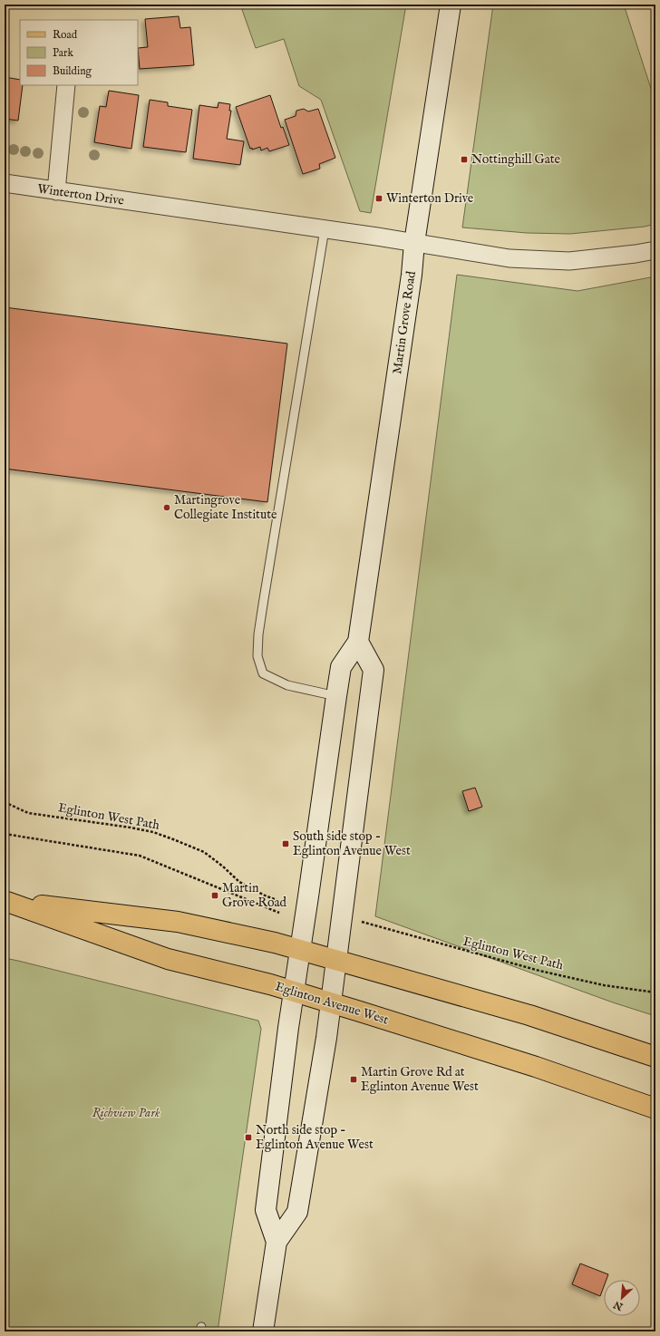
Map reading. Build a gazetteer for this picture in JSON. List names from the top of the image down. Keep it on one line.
{"streets":{"main road":["Martin Grove Road","Eglinton Avenue West"],"street":["Winterton Drive"],"path":["Eglinton West Path"]},"crossings":[["Winterton Drive","Martin Grove Road"],["Martin Grove Road","Eglinton Avenue West"]],"parks":["Richview Park"],"places":{"transit":["Nottinghill Gate","Winterton Drive","South side stop - Eglinton Avenue West","Martin Grove Road","Martin Grove Rd at Eglinton Avenue West","North side stop - Eglinton Avenue West"],"other":["Martingrove Collegiate Institute"]},"legend":["Road","Park","Building"],"north":"bottom left"}
